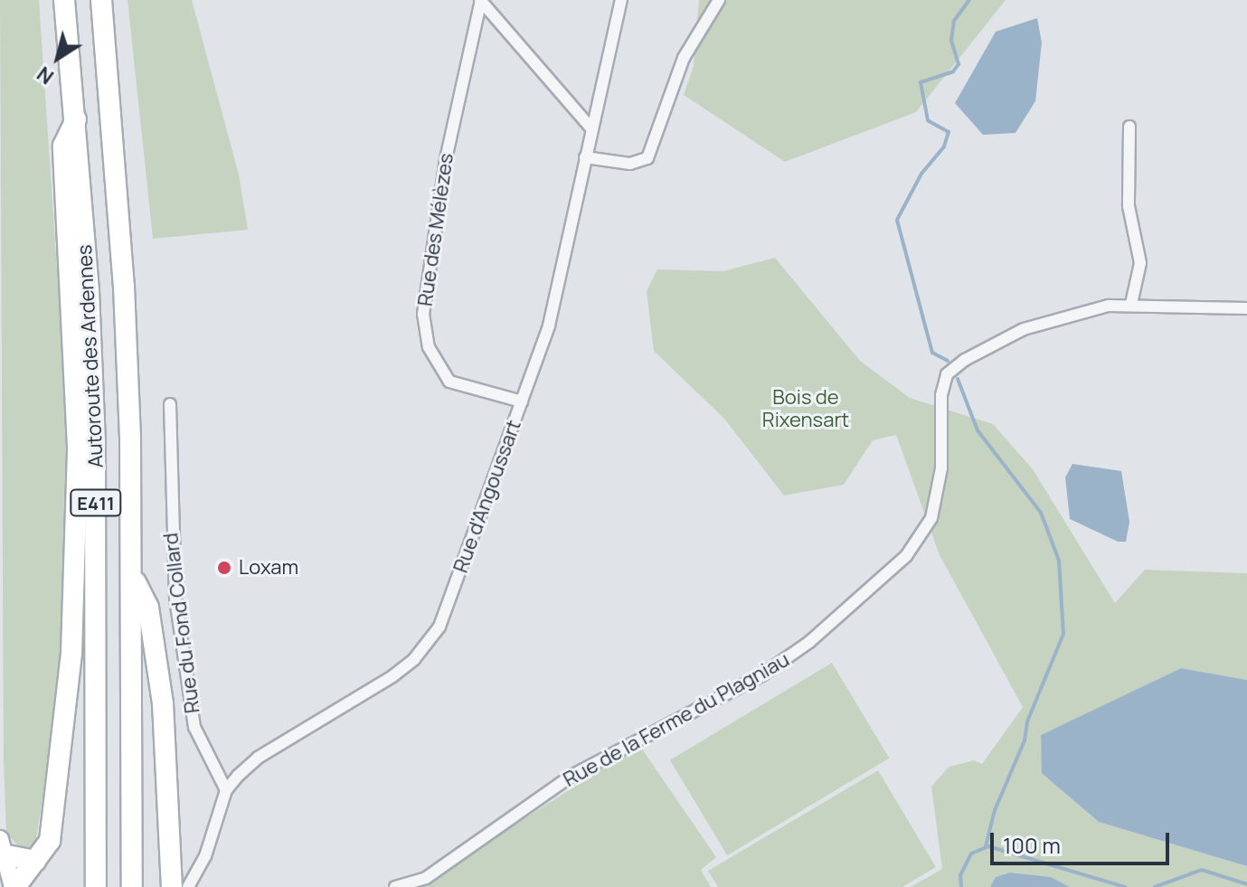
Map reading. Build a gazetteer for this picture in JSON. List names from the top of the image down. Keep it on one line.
{"streets":{"highway":["Autoroute des Ardennes","E411"],"street":["Rue des Mélèzes","Rue d'Angoussart","Rue du Fond Collard","Rue de la Ferme du Plagniau"]},"crossings":[["Rue des Mélèzes","Rue d'Angoussart"],["Rue d'Angoussart","Rue du Fond Collard"]],"parks":["Bois de Rixensart"],"places":["Loxam"],"scale_bar":"100 m","north":"bottom left"}
